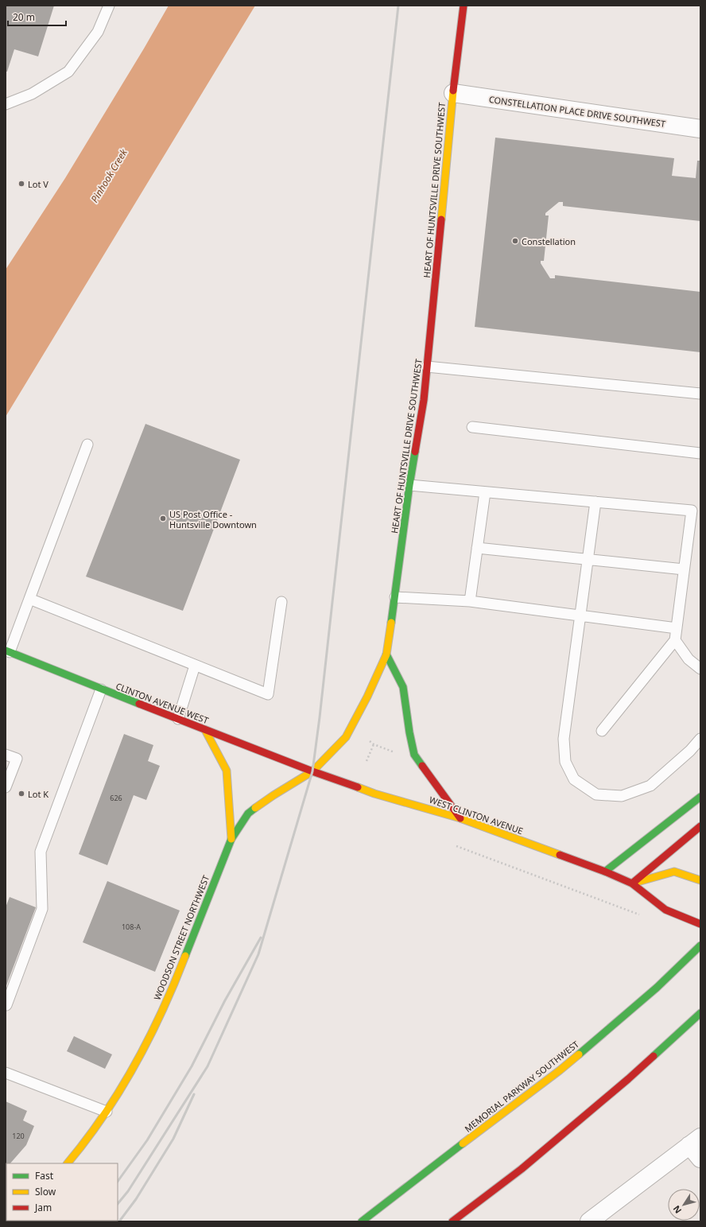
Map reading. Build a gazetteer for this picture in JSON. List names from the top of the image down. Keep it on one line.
{"streets":{"main road":["HEART OF HUNTSVILLE DRIVE SOUTHWEST","CLINTON AVENUE WEST","WEST CLINTON AVENUE","WOODSON STREET NORTHWEST","MEMORIAL PARKWAY SOUTHWEST"],"street":["CONSTELLATION PLACE DRIVE SOUTHWEST"]},"crossings":[["CONSTELLATION PLACE DRIVE SOUTHWEST","HEART OF HUNTSVILLE DRIVE SOUTHWEST"],["HEART OF HUNTSVILLE DRIVE SOUTHWEST","CLINTON AVENUE WEST"],["HEART OF HUNTSVILLE DRIVE SOUTHWEST","WEST CLINTON AVENUE"],["HEART OF HUNTSVILLE DRIVE SOUTHWEST","WOODSON STREET NORTHWEST"],["CLINTON AVENUE WEST","WEST CLINTON AVENUE"],["CLINTON AVENUE WEST","WOODSON STREET NORTHWEST"],["WEST CLINTON AVENUE","WOODSON STREET NORTHWEST"]],"water":["Pinhook Creek"],"places":["Lot V","Constellation","US Post Office - Huntsville Downtown","Lot K"],"house_numbers":["626","108-A","120"],"legend":["Fast","Slow","Jam"],"scale_bar":"20 m","north":"bottom left"}
